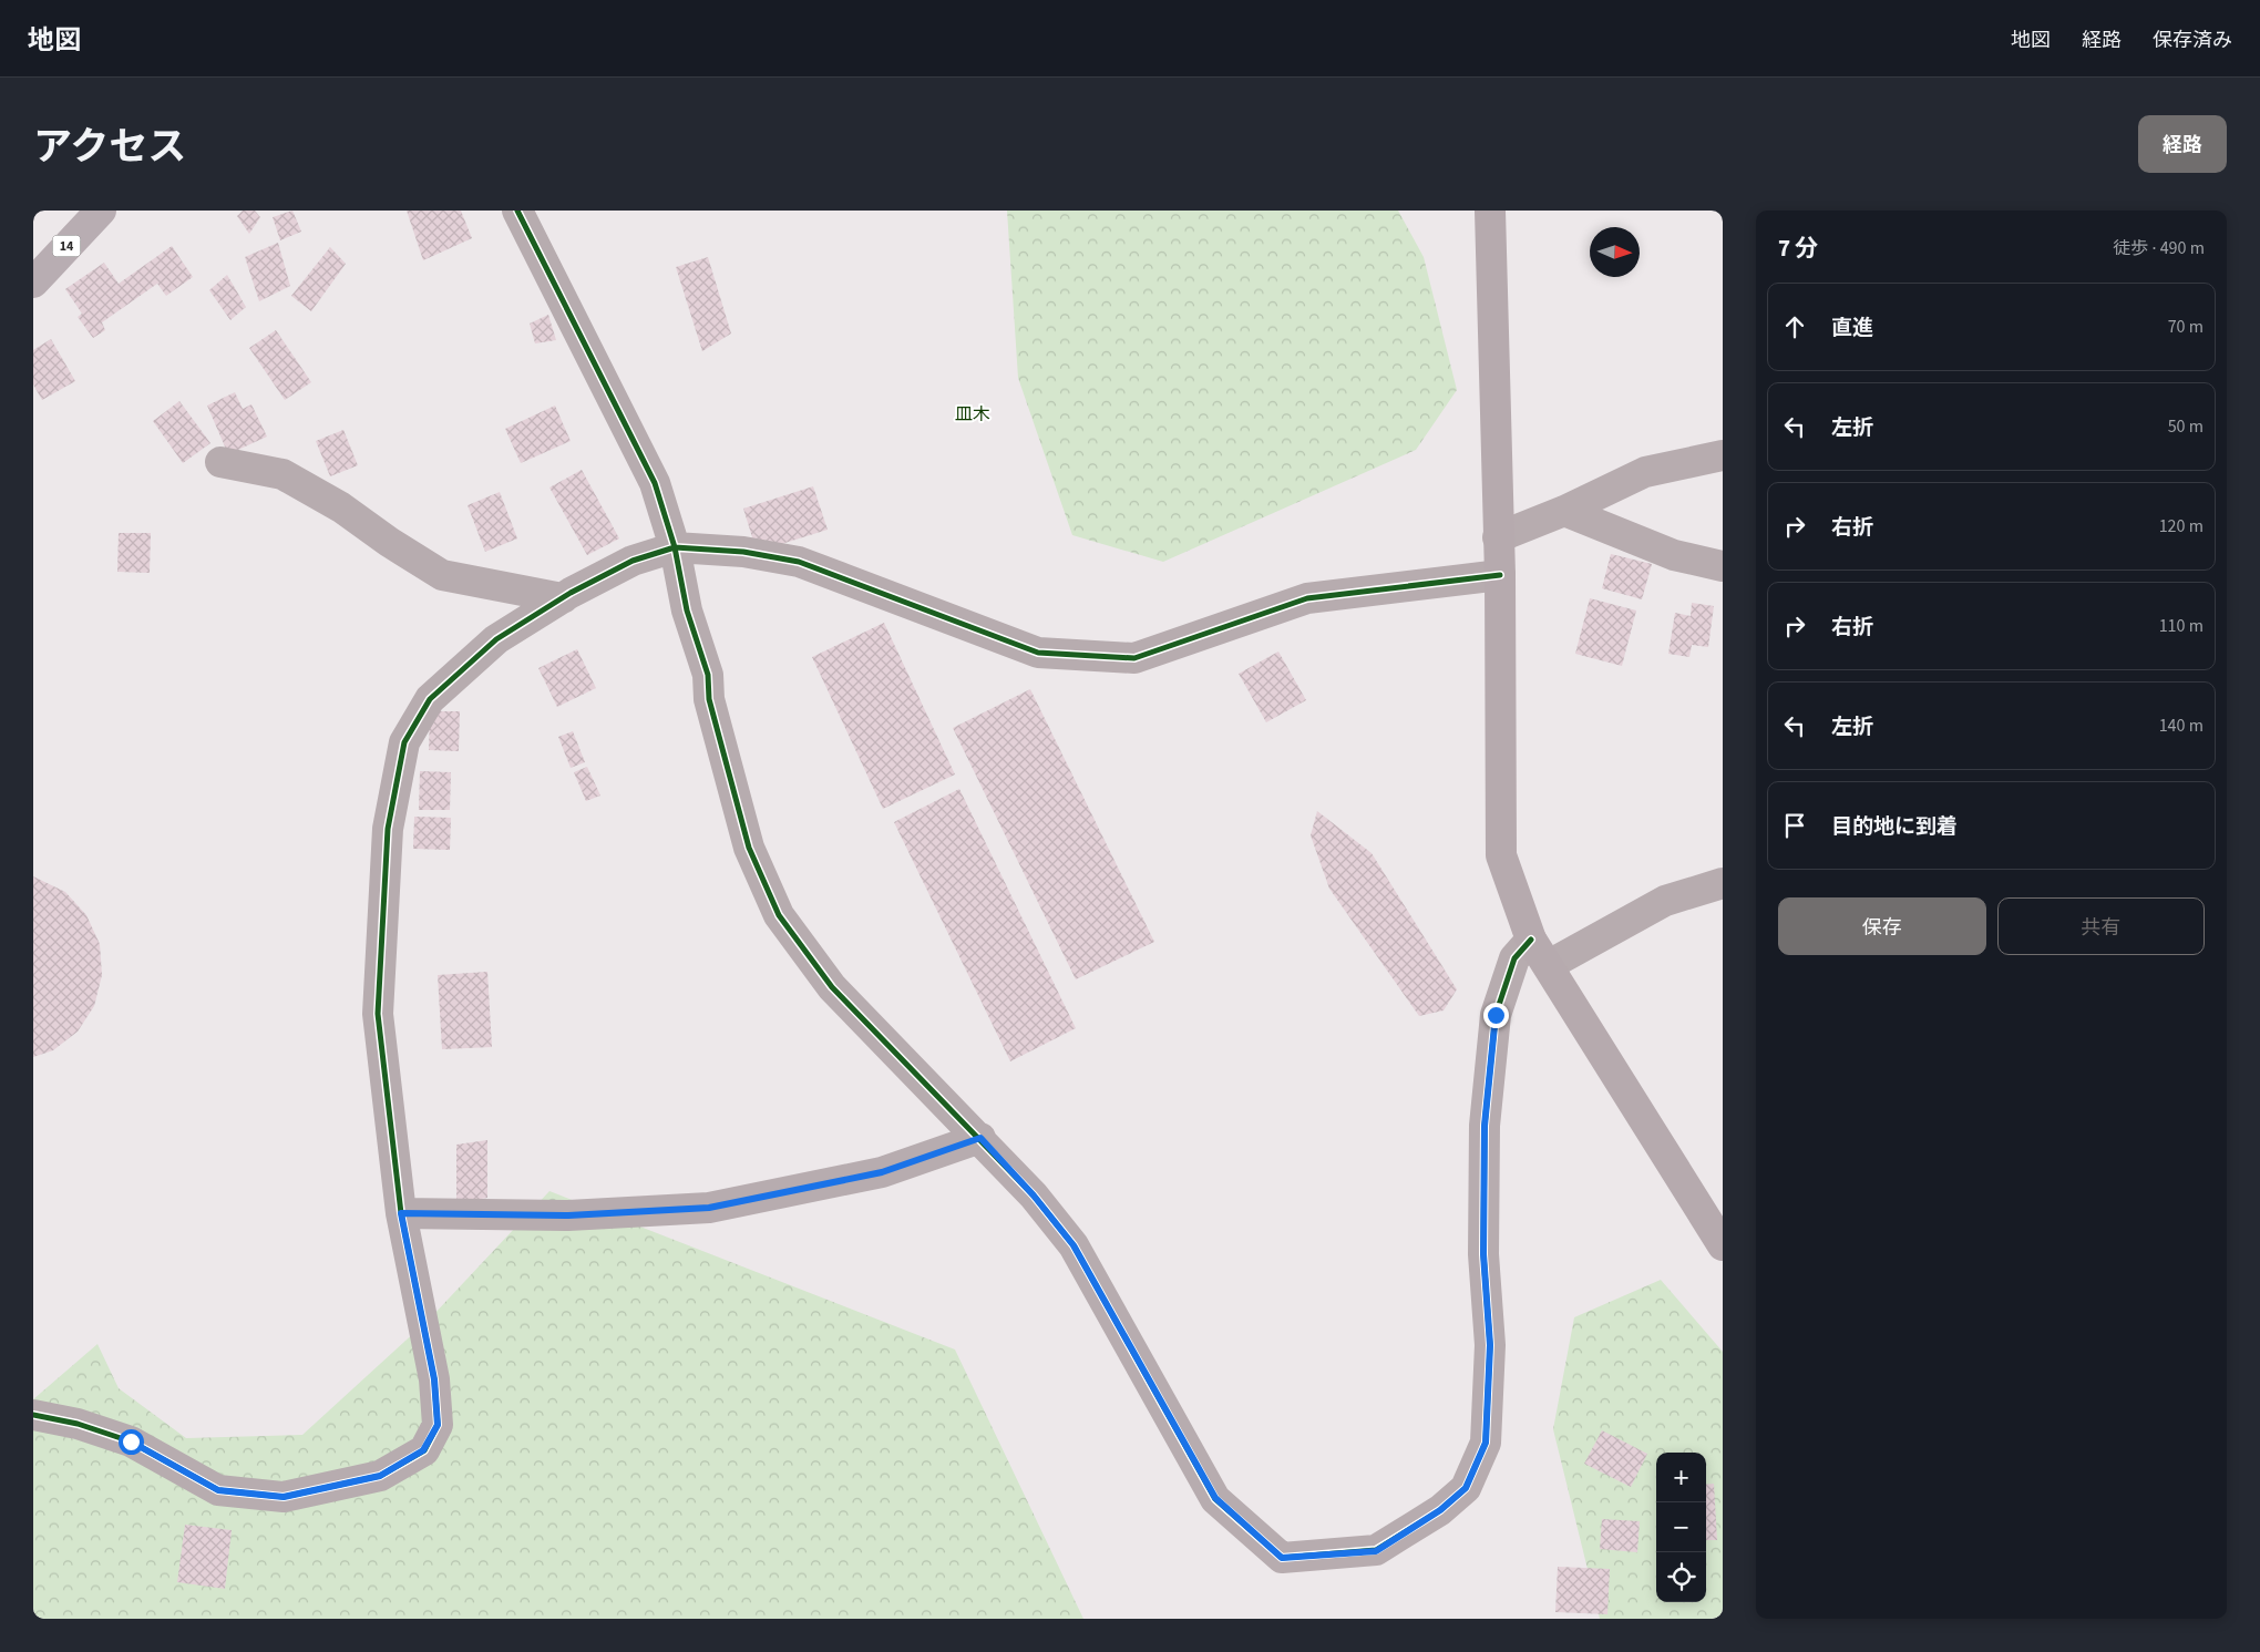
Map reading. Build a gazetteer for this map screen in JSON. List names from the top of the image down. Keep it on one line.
{"streets":{"main road":["14"]},"districts":["皿木"],"north":"right","page":{"header":"地図","nav":["地図","経路","保存済み"],"title":"アクセス","buttons":["経路",["保存","共有"]],"heading":["7 分","徒歩 · 490 m"],"list":[["直進","70 m"],["左折","50 m"],["右折","120 m"],["右折","110 m"],["左折","140 m"],"目的地に到着"],"map_buttons":["+","−"]}}
